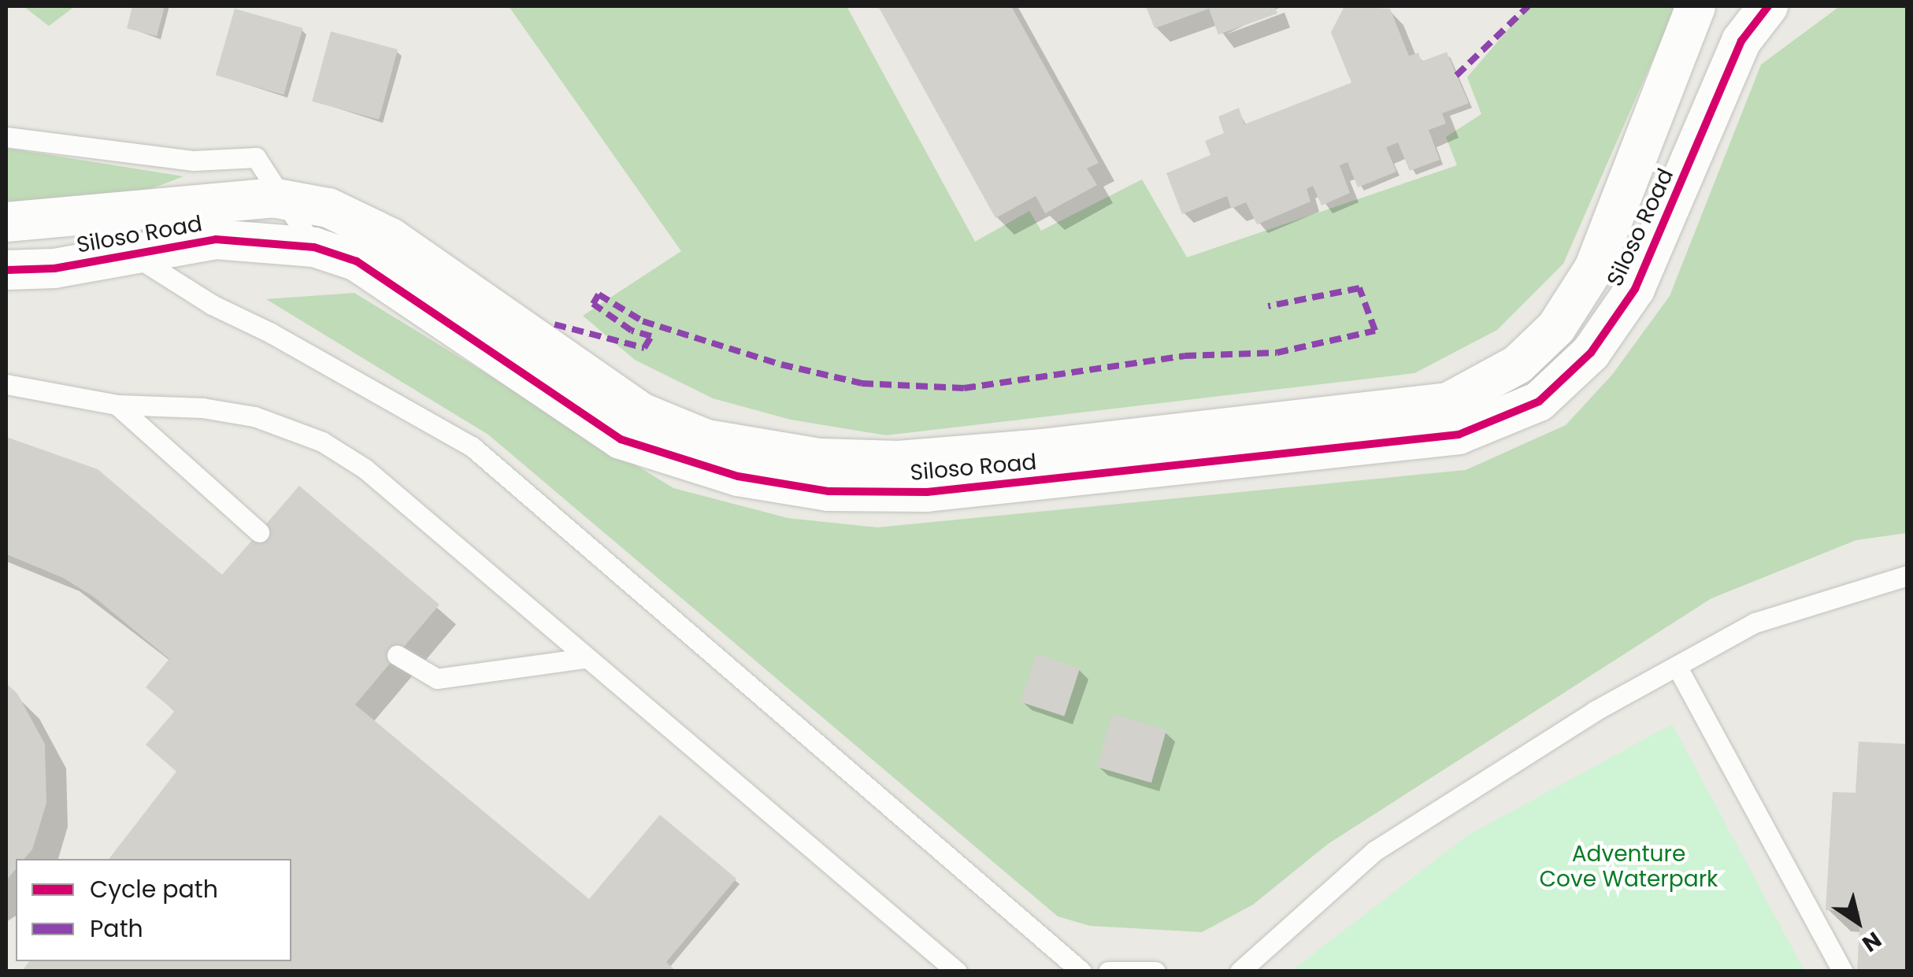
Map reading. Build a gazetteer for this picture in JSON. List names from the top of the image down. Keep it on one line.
{"streets":{"street":["Siloso Road"]},"parks":["Adventure Cove Waterpark"],"legend":["Cycle path","Path"],"north":"bottom right"}
